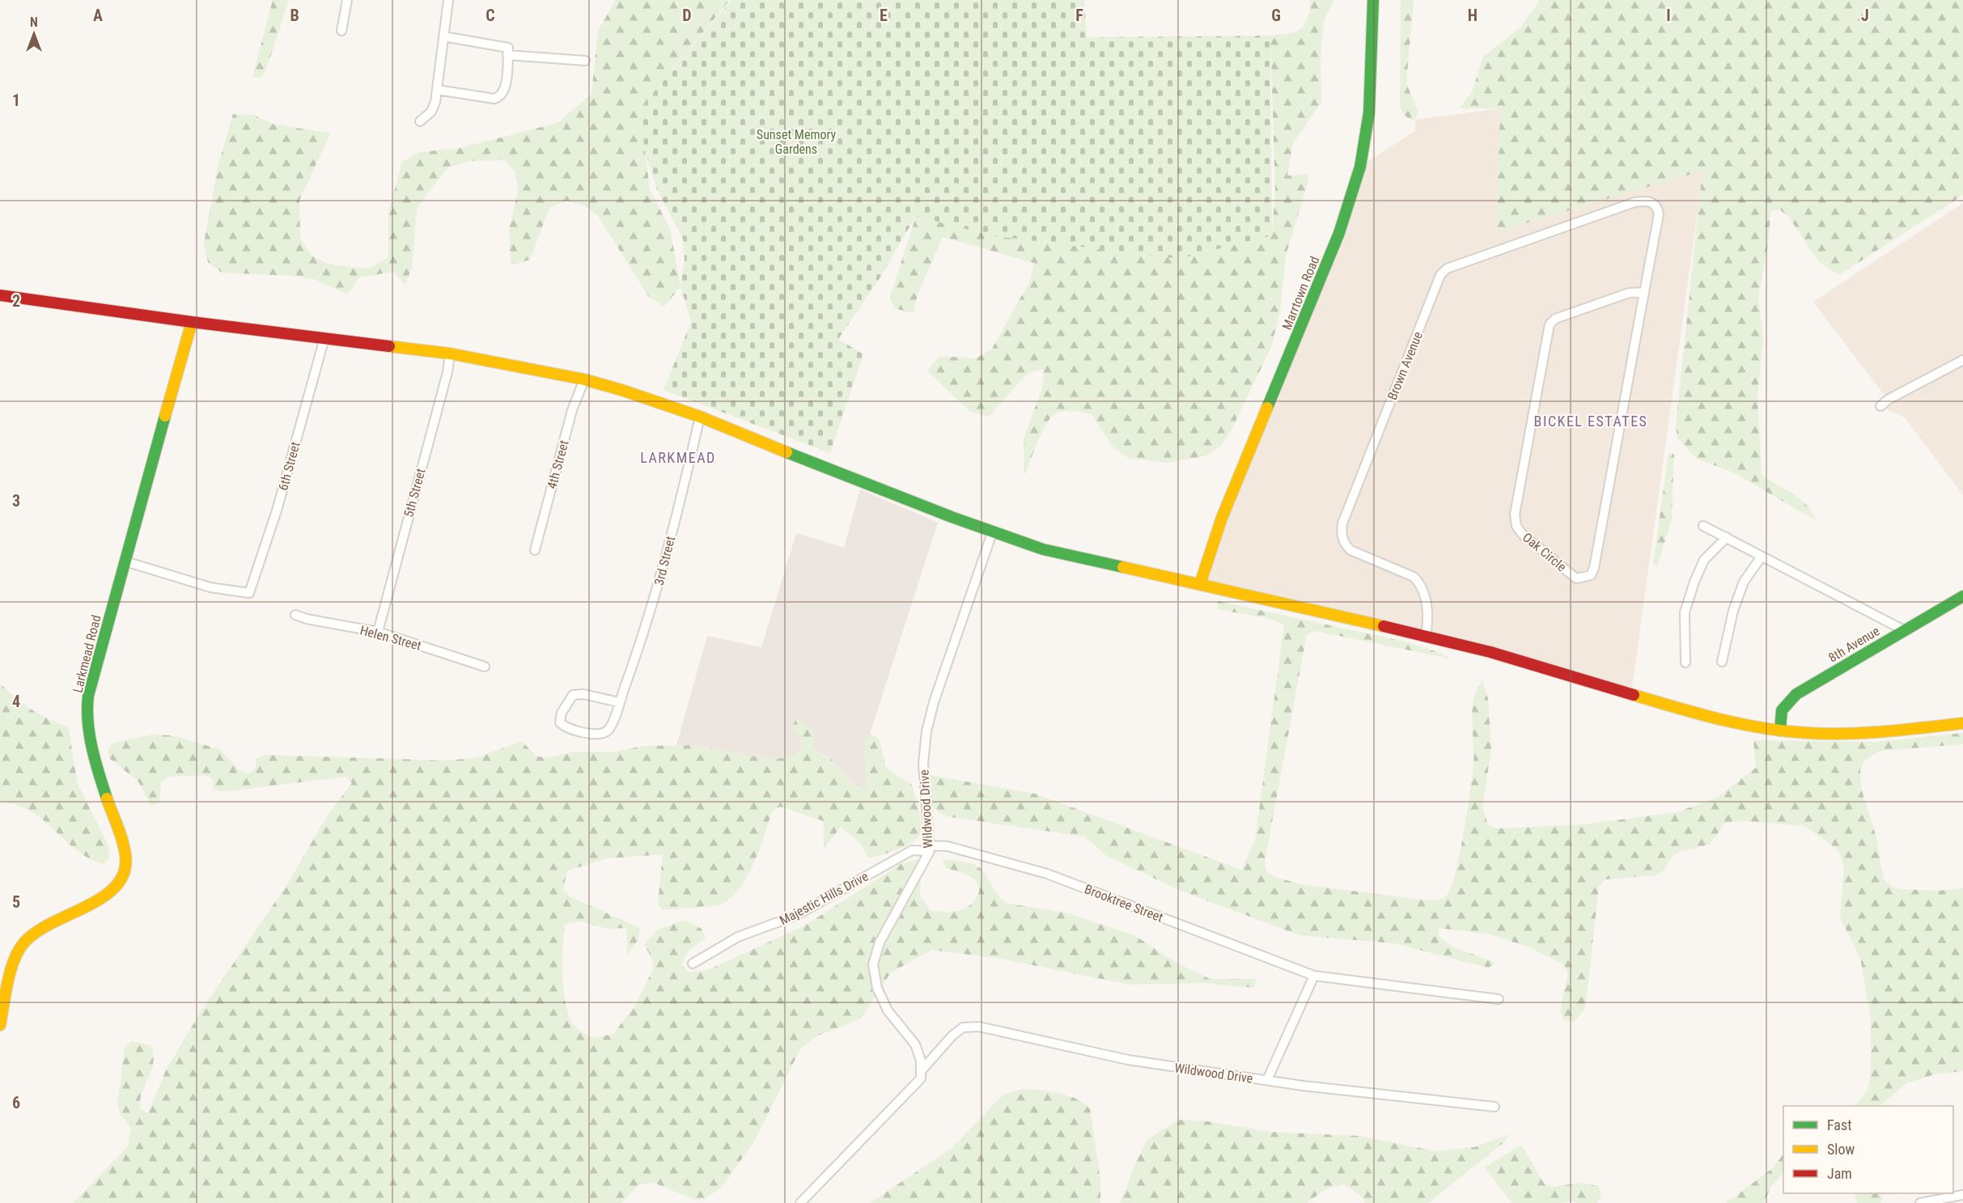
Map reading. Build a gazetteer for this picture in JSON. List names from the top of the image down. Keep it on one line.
{"streets":{"main road":["Marrtown Road","8th Avenue","Larkmead Road"],"street":["Brown Avenue","4th Street","6th Street","5th Street","Oak Circle","3rd Street","Helen Street","Wildwood Drive","Majestic Hills Drive","Brooktree Street"]},"crossings":[["Brown Avenue","Oak Circle"],["6th Street","Larkmead Road"],["5th Street","Helen Street"],["Wildwood Drive","Majestic Hills Drive"],["Wildwood Drive","Brooktree Street"],["Majestic Hills Drive","Brooktree Street"]],"districts":["BICKEL ESTATES","LARKMEAD"],"parks":["Sunset Memory Gardens"],"legend":["Fast","Slow","Jam"],"north":"top","grid":{"columns":["A","B","C","D","E","F","G","H","I","J"],"rows":["1","2","3","4","5","6"]}}
